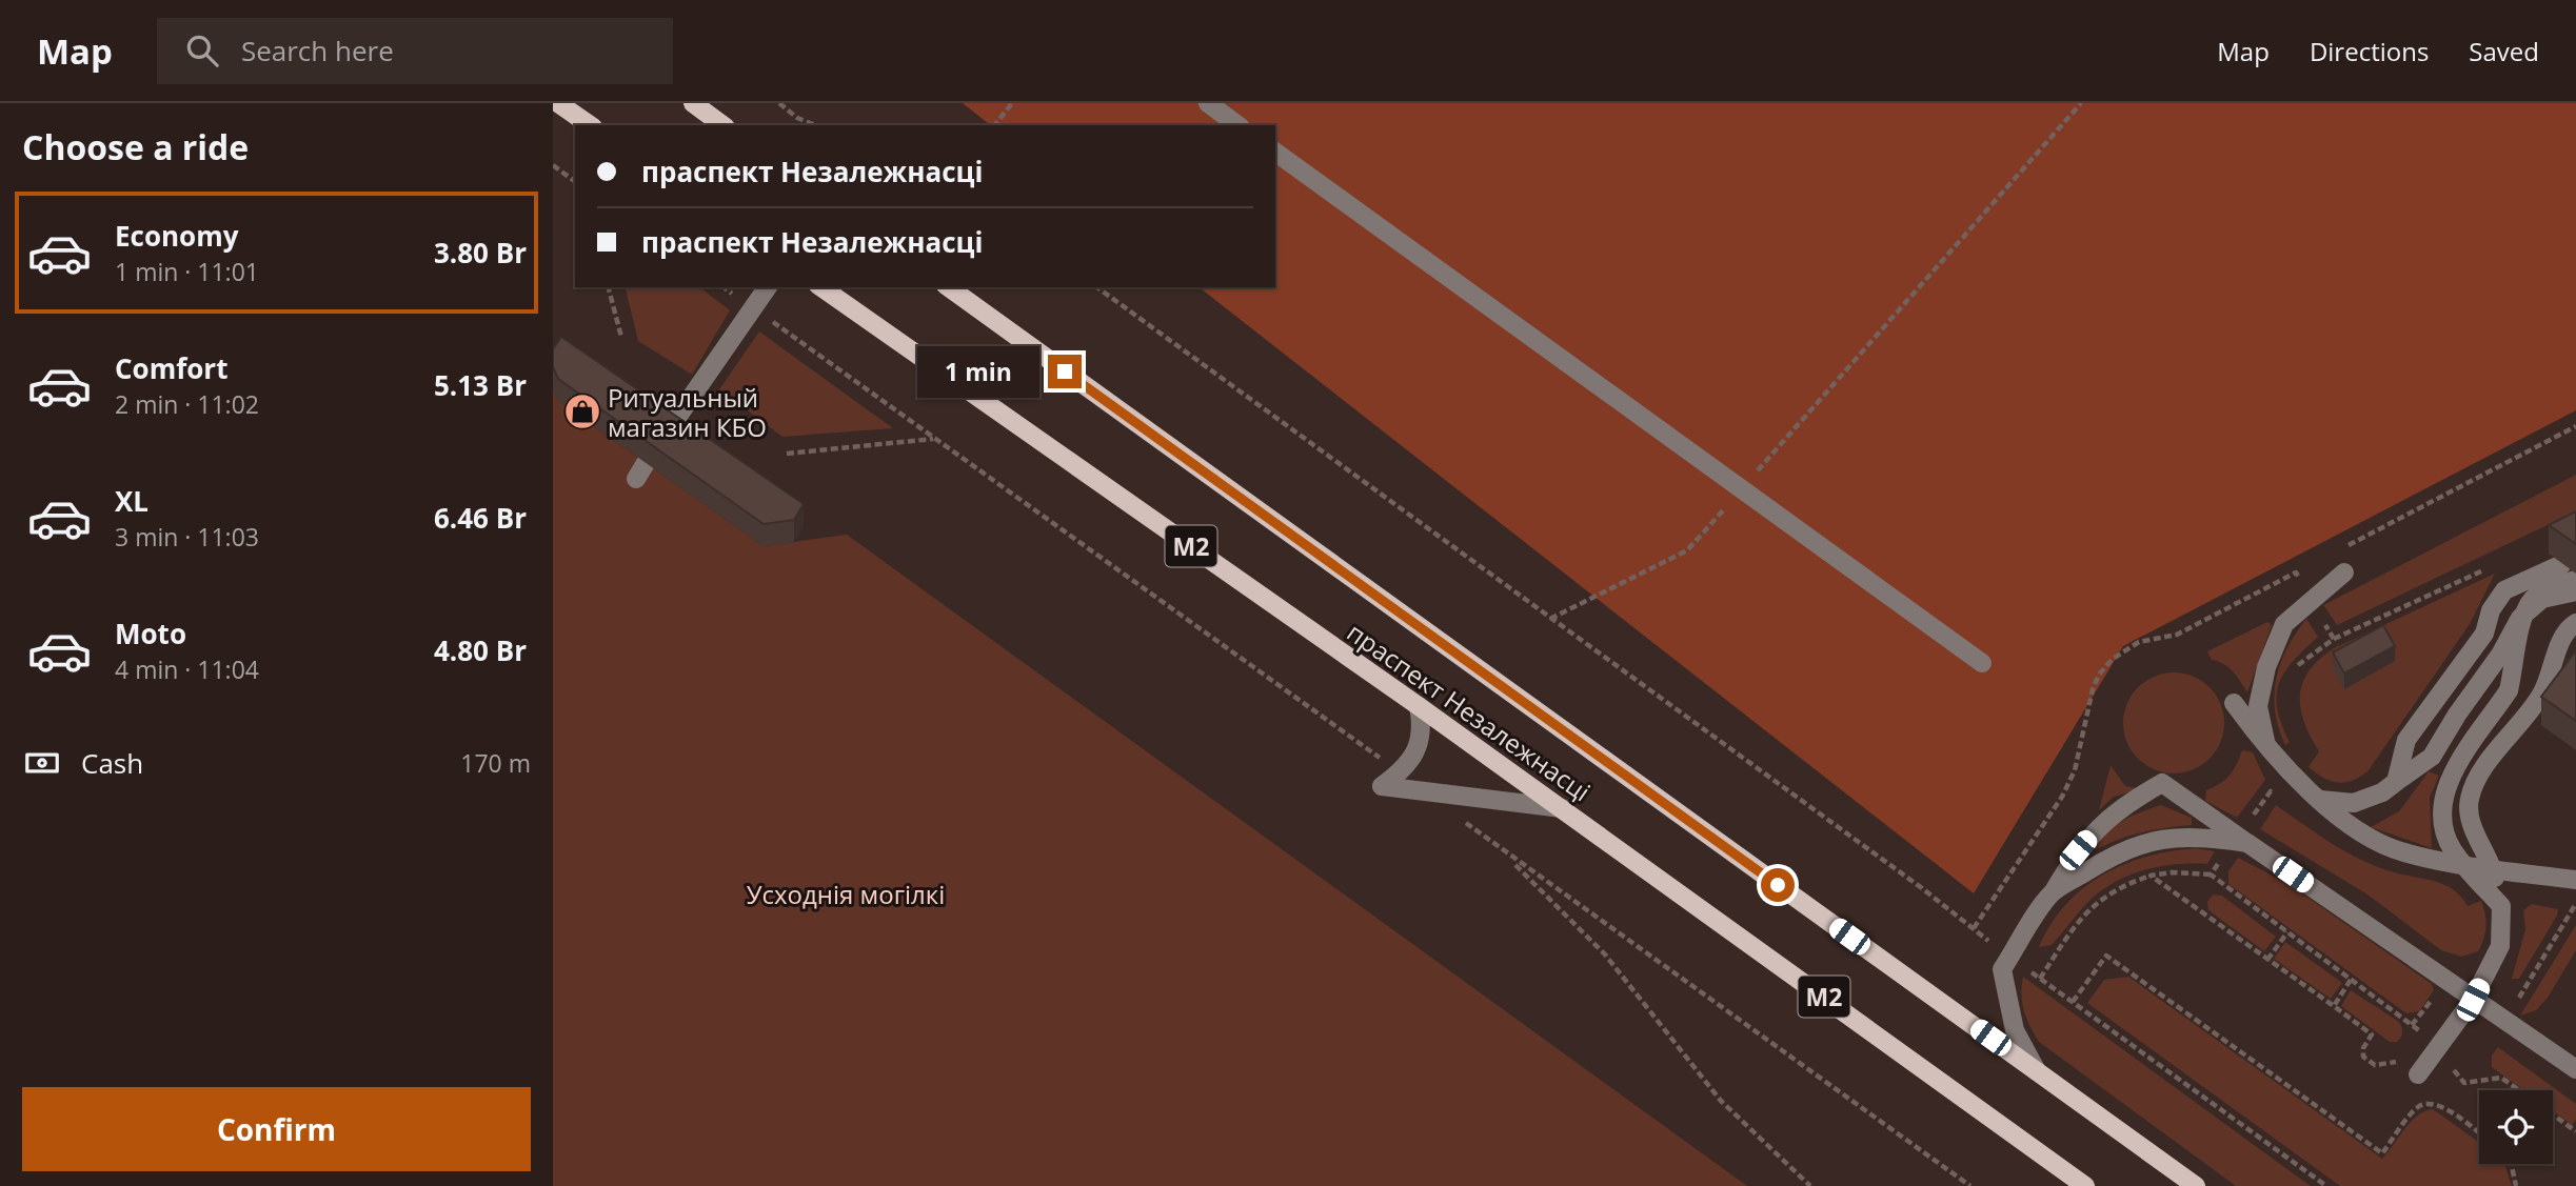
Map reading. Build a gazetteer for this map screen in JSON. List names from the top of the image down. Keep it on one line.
{"streets":{"main road":["М2","праспект Незалежнасці"]},"parks":["Усходнія могілкі"],"places":{"shop":["Ритуальный магазин КБО"]},"page":{"header":"Map","search":"Search here","nav":["Map","Directions","Saved"],"heading":"Choose a ride","banner":["праспект Незалежнасці","праспект Незалежнасці"],"list":[{"name":"Economy","note":"1 min · 11:01","value":"3.80 Br"},{"name":"Comfort","note":"2 min · 11:02","value":"5.13 Br"},{"name":"XL","note":"3 min · 11:03","value":"6.46 Br"},{"name":"Moto","note":"4 min · 11:04","value":"4.80 Br"}],"bubble":"1 min","pay":["Cash","170 m"],"buttons":"Confirm"}}
